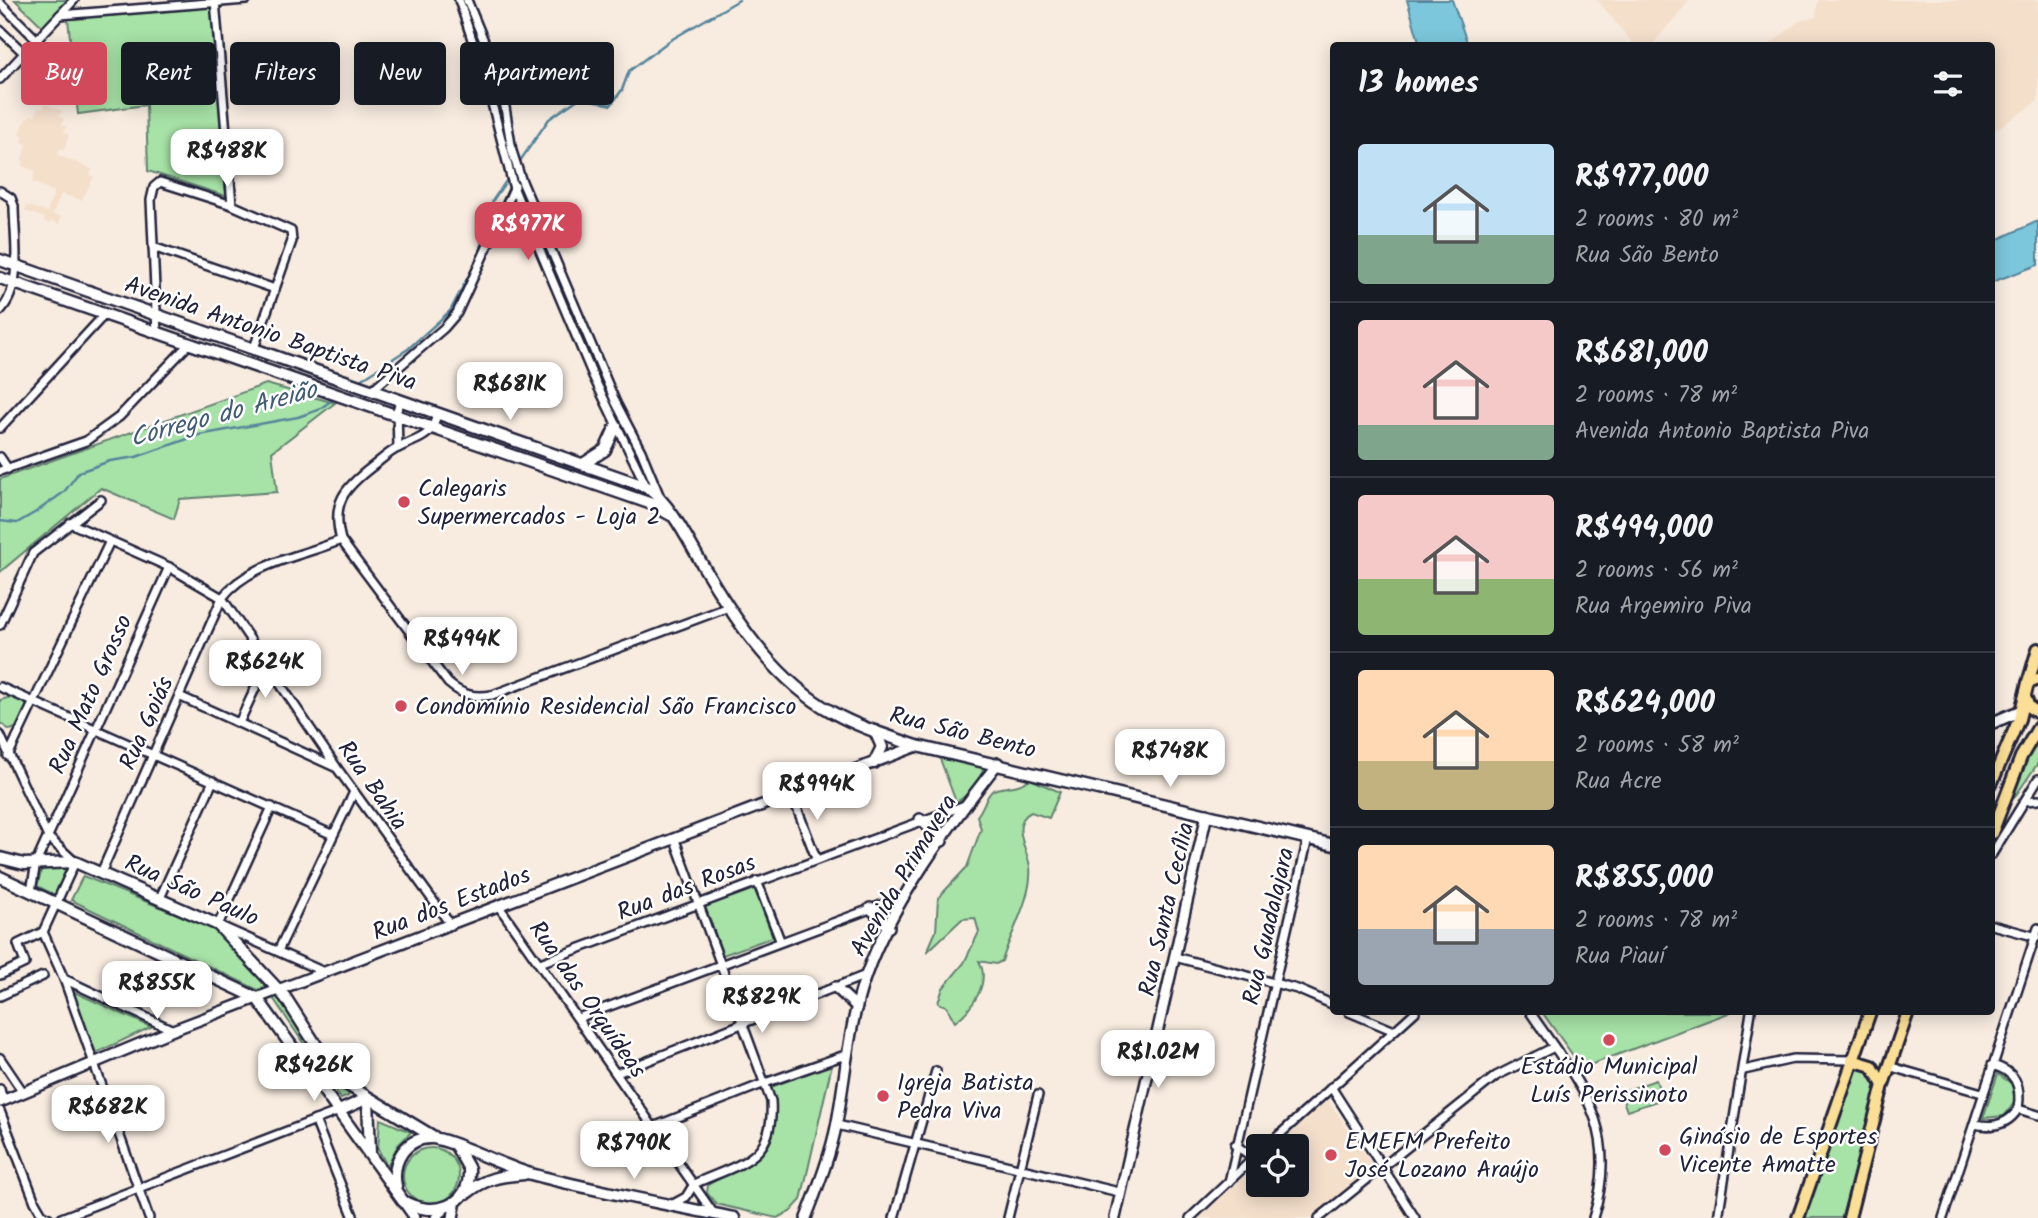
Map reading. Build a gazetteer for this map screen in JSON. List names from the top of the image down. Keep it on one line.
{"streets":{"main road":["Avenida Antonio Baptista Piva","Rua São Bento","Rua São Paulo"],"street":["Rua Mato Grosso","Rua Goiás","Rua Bahia","Avenida Primavera","Rua das Rosas","Rua dos Estados","Rua Santa Cecília","Rua Guadalajara","Rua das Orquídeas"]},"crossings":[["Avenida Antonio Baptista Piva","Rua São Bento"],["Rua Mato Grosso","Rua Bahia"],["Rua Mato Grosso","Rua São Paulo"],["Rua Goiás","Rua Bahia"],["Rua Goiás","Rua São Paulo"],["Rua São Bento","Avenida Primavera"],["Rua São Bento","Rua dos Estados"],["Rua São Bento","Rua Santa Cecília"],["Rua São Bento","Rua Guadalajara"],["Rua Bahia","Rua dos Estados"],["Avenida Primavera","Rua das Rosas"],["Rua das Rosas","Rua das Orquídeas"],["Rua São Paulo","Rua dos Estados"],["Rua dos Estados","Rua das Orquídeas"]],"water":["Córrego do Areião"],"places":["Calegaris Supermercados - Loja 2","Condomínio Residencial São Francisco","Estádio Municipal Luís Perissinoto","Igreja Batista Pedra Viva","Ginásio de Esportes Vicente Amatte","EMEFM Prefeito José Lozano Araújo"],"page":{"chip":["Buy","Rent","Filters","New","Apartment"],"heading":"13 homes","list":[{"name":"R$977,000","note":"2 rooms · 80 m² · Rua São Bento"},{"name":"R$681,000","note":"2 rooms · 78 m² · Avenida Antonio Baptista Piva"},{"name":"R$494,000","note":"2 rooms · 56 m² · Rua Argemiro Piva"},{"name":"R$624,000","note":"2 rooms · 58 m² · Rua Acre"},{"name":"R$855,000","note":"2 rooms · 78 m² · Rua Piauí"}],"price":["R$488K","R$977K","R$681K","R$494K","R$624K","R$748K","R$994K","R$855K","R$829K","R$1.02M","R$426K","R$682K","R$790K"]}}
